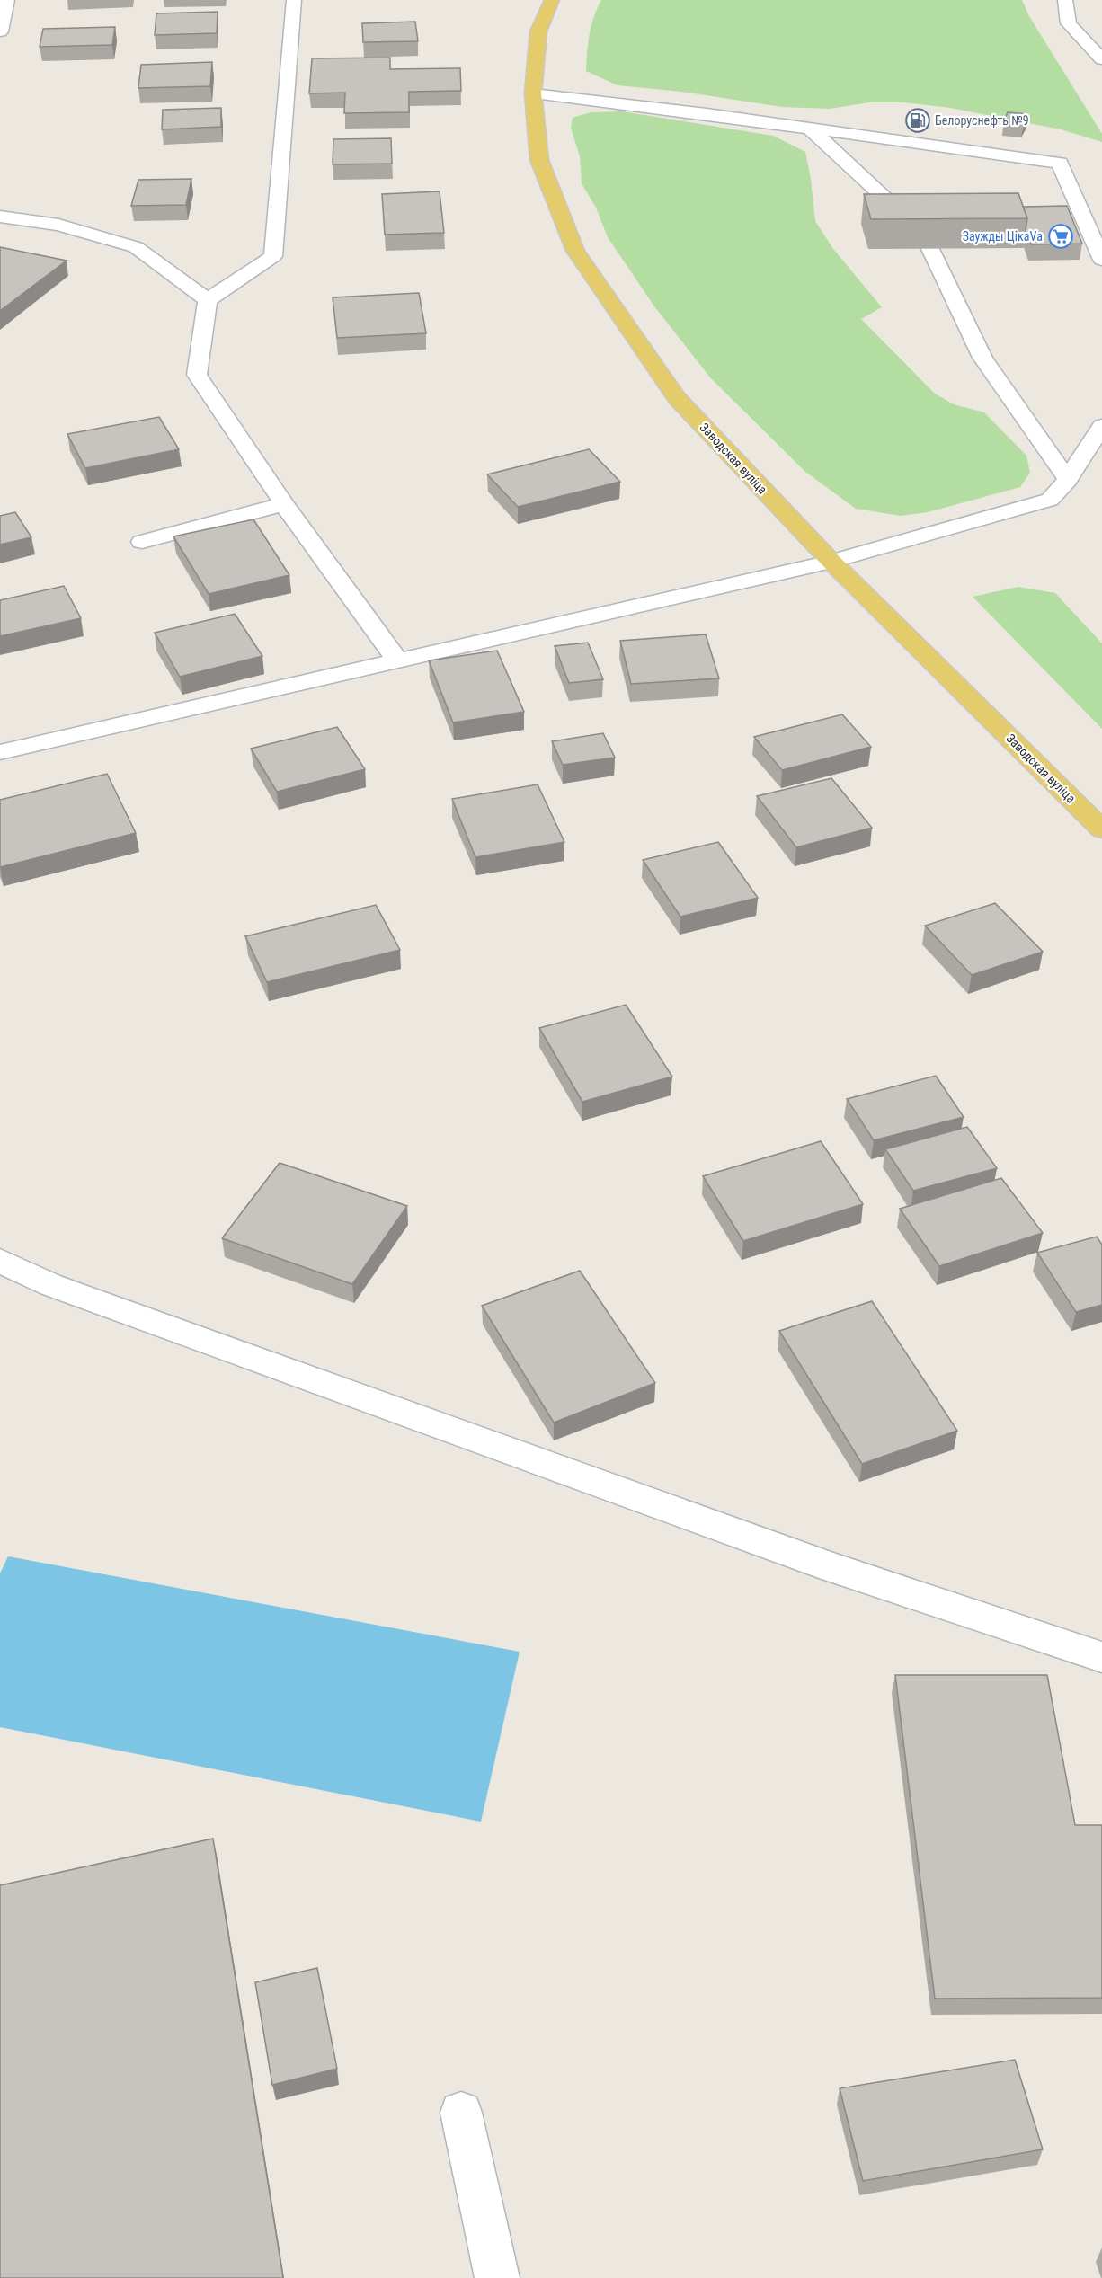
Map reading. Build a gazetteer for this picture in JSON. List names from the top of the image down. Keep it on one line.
{"streets":{"main road":["Заводская вуліца"]},"places":{"fuel station":["Белоруснефть №9"],"supermarket":["Заужды ЦікаVа"]}}
